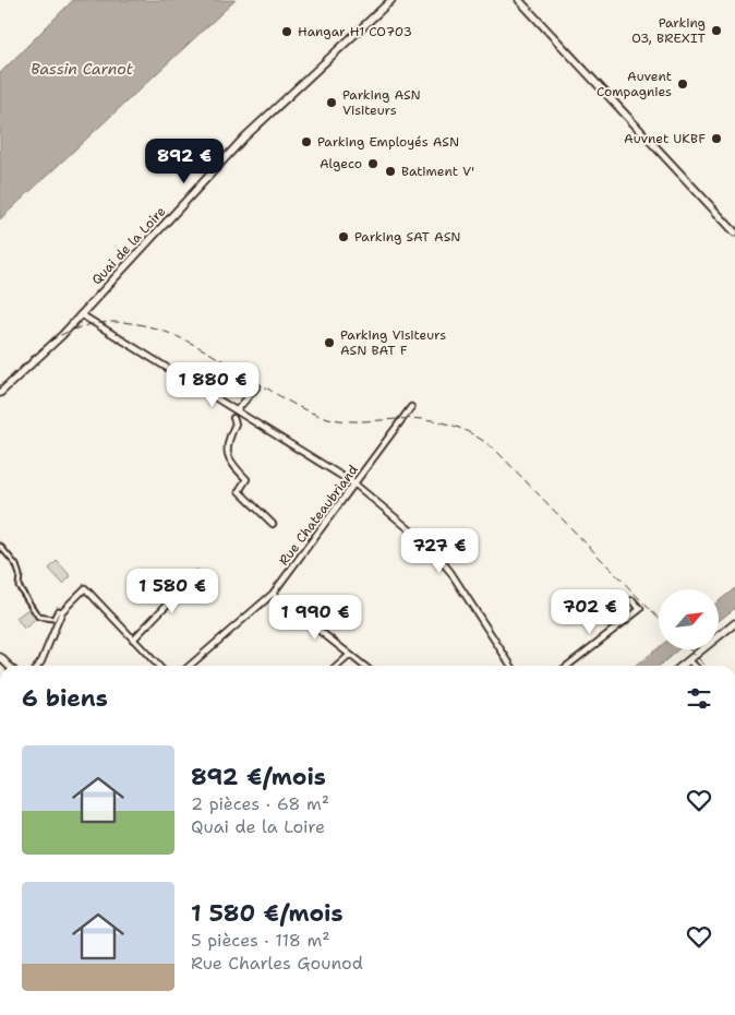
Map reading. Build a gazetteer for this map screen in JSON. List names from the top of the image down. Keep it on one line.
{"streets":{"street":["Quai de la Loire","Rue Chateaubriand"]},"water":["Bassin Carnot"],"places":["Parking O3, BREXIT","Hangar H1 CO703","Auvent Compagnies","Parking ASN Visiteurs","Auvnet UKBF","Parking Employés ASN","Algeco","Batiment V'","Parking SAT ASN","Parking Visiteurs ASN BAT F"],"north":"top right","page":{"price":["892 €","1 880 €","727 €","1 580 €","702 €","1 990 €"],"heading":"6 biens","list":[{"name":"892 €/mois","note":"2 pièces · 68 m² · Quai de la Loire"},{"name":"1 580 €/mois","note":"5 pièces · 118 m² · Rue Charles Gounod"}]}}
